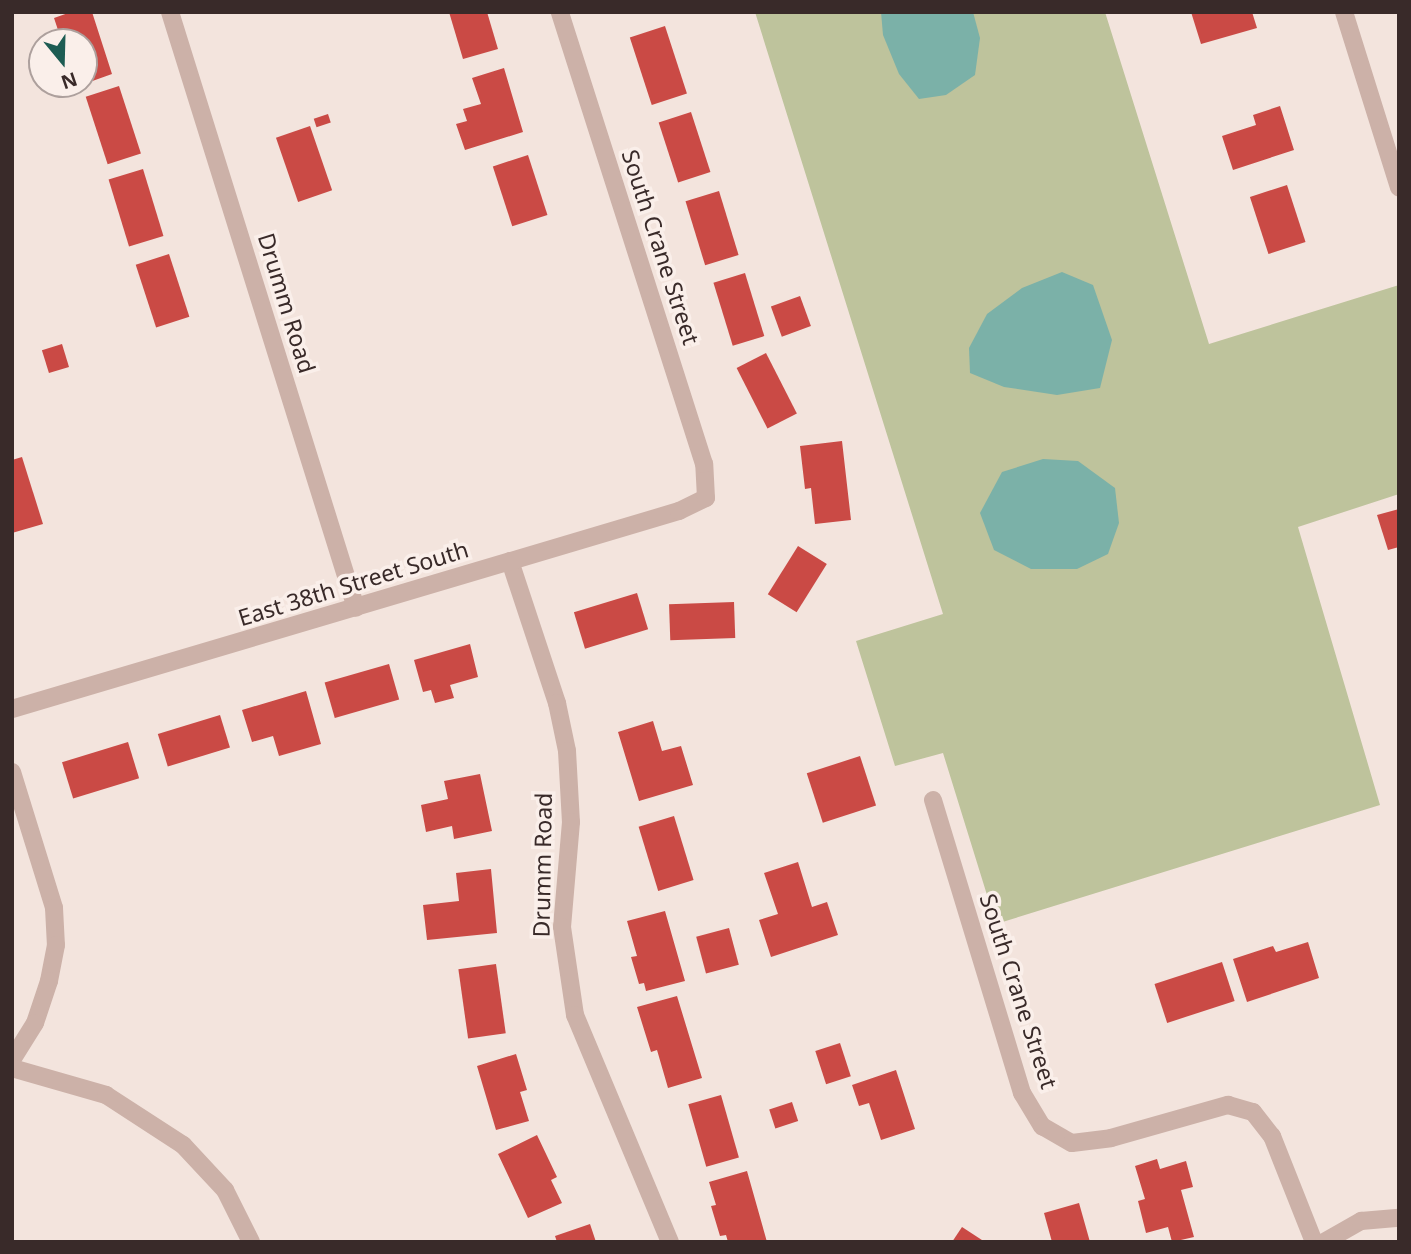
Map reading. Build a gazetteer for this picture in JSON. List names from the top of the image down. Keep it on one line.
{"streets":{"street":["South Crane Street","Drumm Road","East 38th Street South"]},"crossings":[["South Crane Street","East 38th Street South"],["Drumm Road","East 38th Street South"]],"north":"bottom"}
